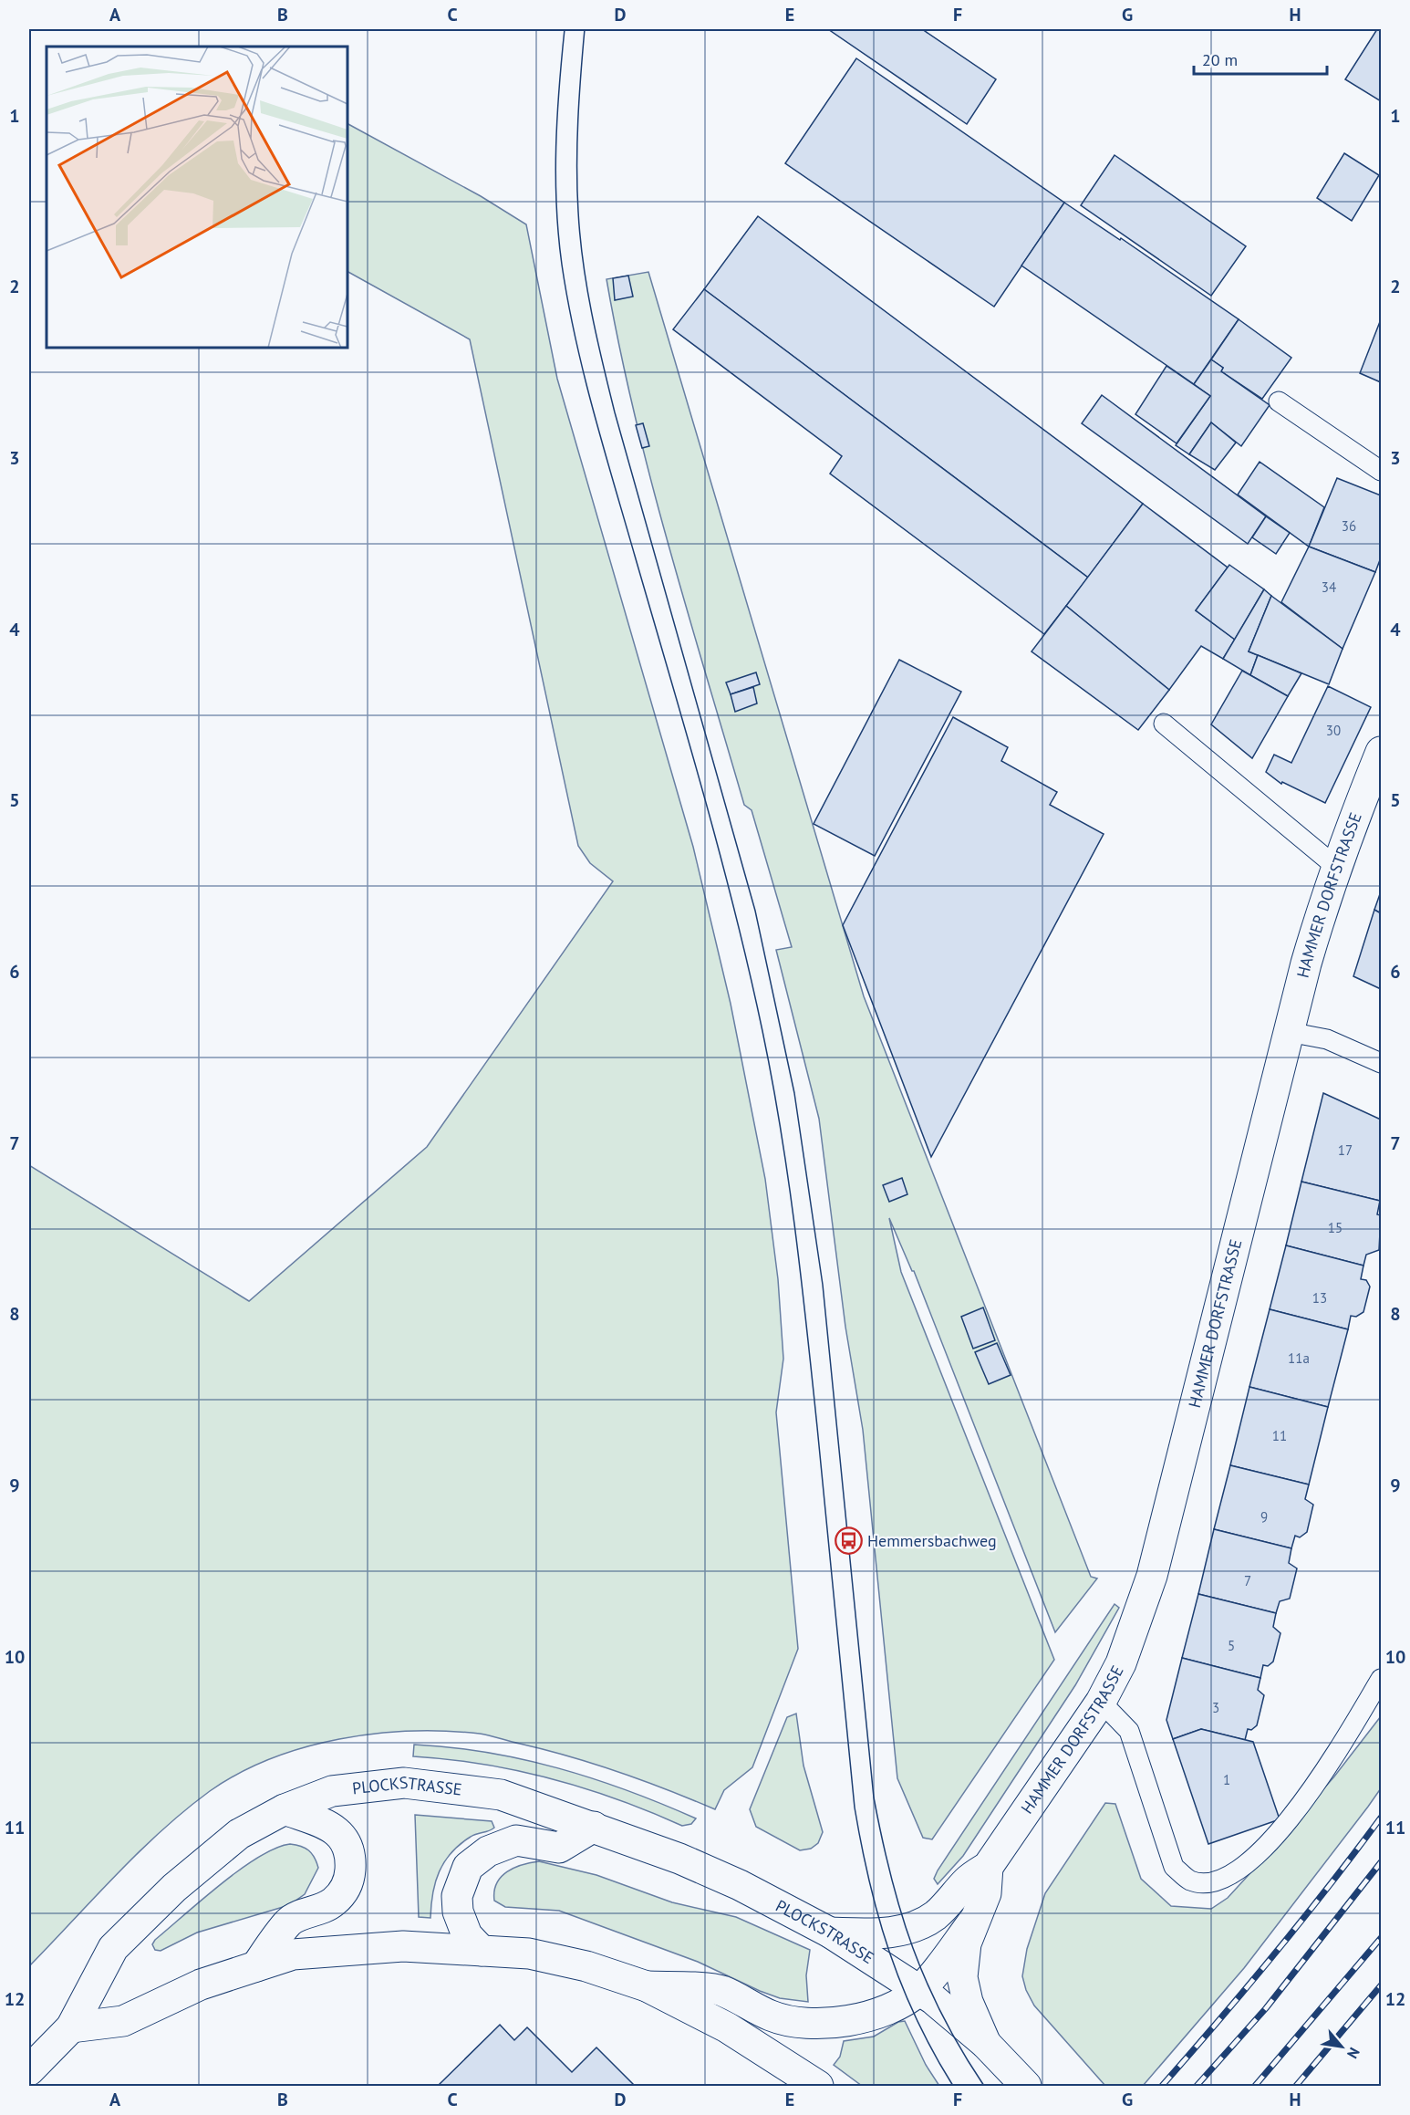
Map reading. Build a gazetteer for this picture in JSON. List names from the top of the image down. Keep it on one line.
{"streets":{"main road":["HAMMER DORFSTRASSE","PLOCKSTRASSE"]},"crossings":[["HAMMER DORFSTRASSE","PLOCKSTRASSE"]],"places":{"bus stop":["Hemmersbachweg"]},"house_numbers":["36","34","30","17","15","13","11a","11","9","7","5","3","1"],"scale_bar":"20 m","north":"bottom right","grid":{"columns":["A","B","C","D","E","F","G","H"],"rows":["1","2","3","4","5","6","7","8","9","10","11","12"]}}
